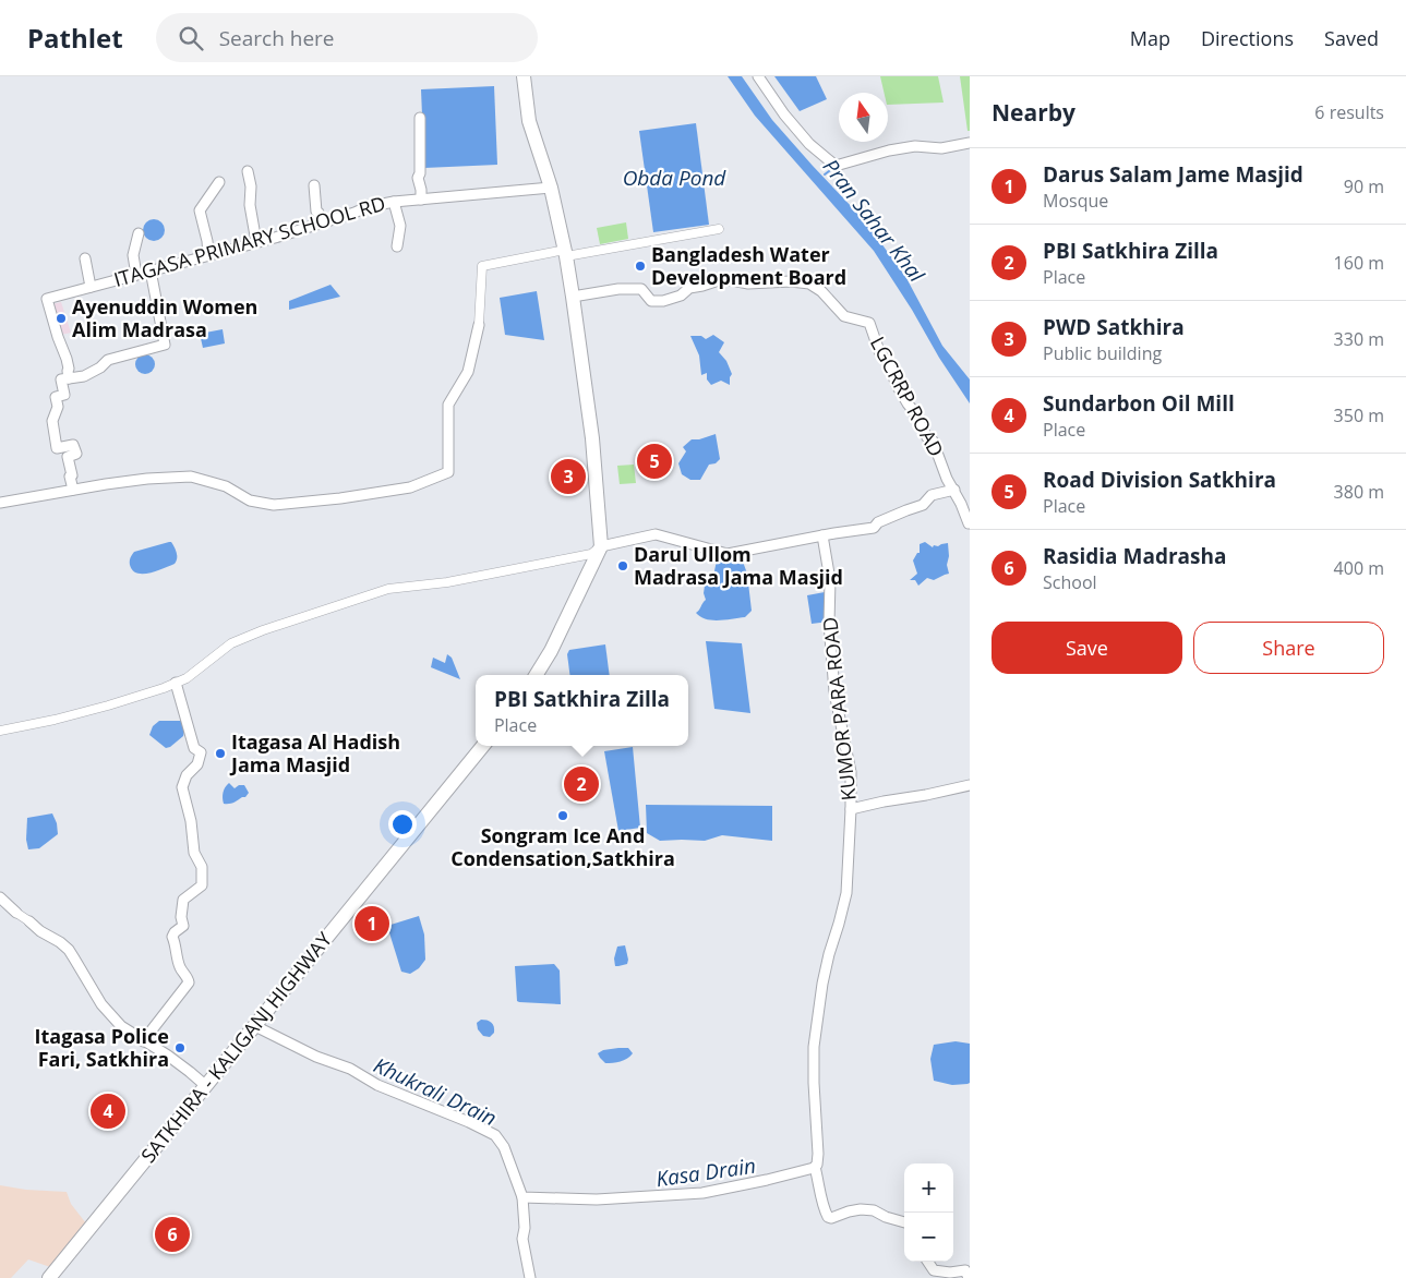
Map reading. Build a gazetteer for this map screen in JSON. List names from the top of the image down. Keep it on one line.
{"streets":{"highway":["SATKHIRA - KALIGANJ HIGHWAY"],"street":["ITAGASA PRIMARY SCHOOL RD","LGCRRP ROAD","KUMOR PARA ROAD"]},"water":["Obda Pond","Pran Sahar Khal","Khukrali Drain","Kasa Drain"],"places":["Bangladesh Water Development Board","Ayenuddin Women Alim Madrasa","Darul Ullom Madrasa Jama Masjid","Itagasa Al Hadish Jama Masjid","Songram Ice And Condensation,Satkhira","Itagasa Police Fari, Satkhira"],"north":"top","page":{"header":"Pathlet","search":"Search here","nav":["Map","Directions","Saved"],"heading":["Nearby","6 results"],"list":[{"mark":"1","name":"Darus Salam Jame Masjid","note":"Mosque","value":"90 m"},{"mark":"2","name":"PBI Satkhira Zilla","note":"Place","value":"160 m"},{"mark":"3","name":"PWD Satkhira","note":"Public building","value":"330 m"},{"mark":"4","name":"Sundarbon Oil Mill","note":"Place","value":"350 m"},{"mark":"5","name":"Road Division Satkhira","note":"Place","value":"380 m"},{"mark":"6","name":"Rasidia Madrasha","note":"School","value":"400 m"}],"pins":["5","3","2","1","4","6"],"buttons":["Save","Share"],"popup":["PBI Satkhira Zilla","Place"],"map_buttons":["+","−"]}}
